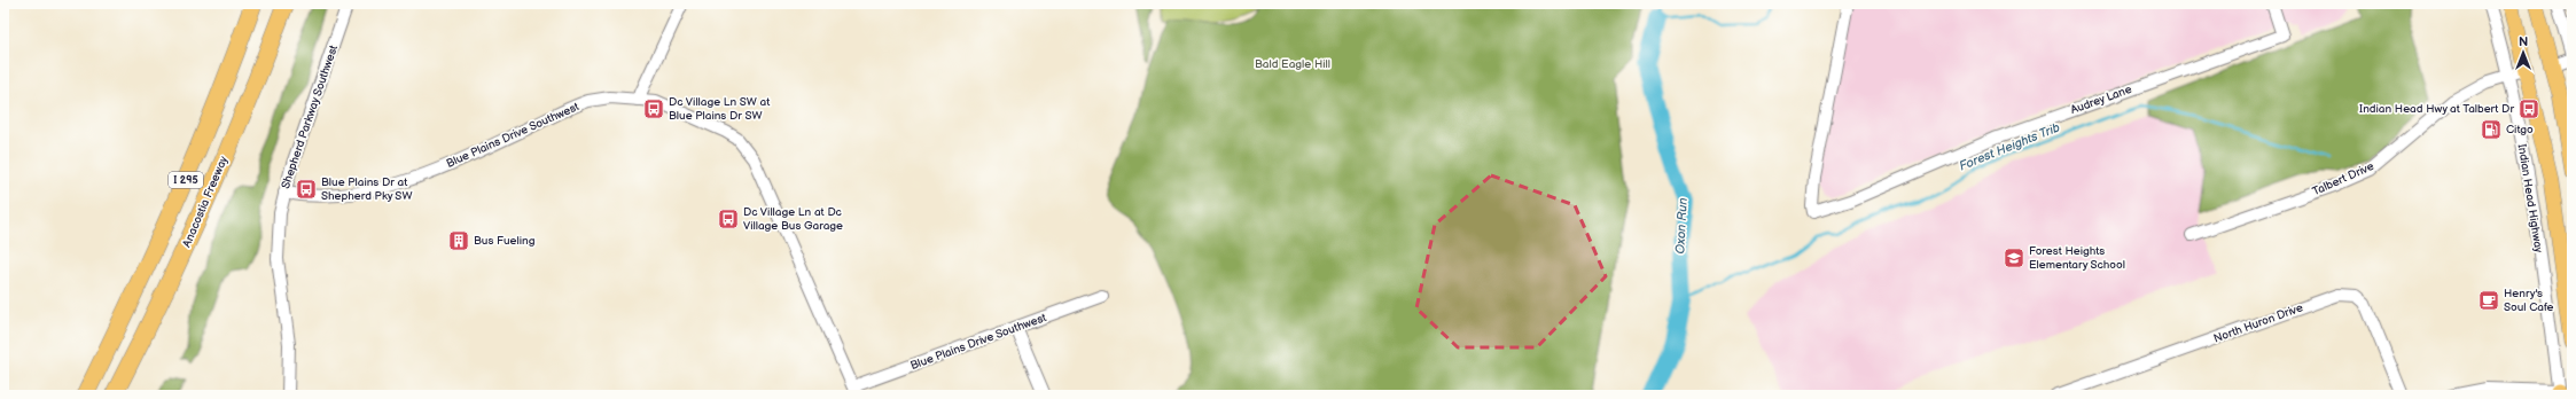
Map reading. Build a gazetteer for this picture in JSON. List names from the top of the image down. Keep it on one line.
{"streets":{"highway":["I 295","Anacostia Freeway"],"main road":["Indian Head Highway"],"street":["Audrey Lane","Shepherd Parkway Southwest","Blue Plains Drive Southwest","Talbert Drive","North Huron Drive"]},"crossings":[["Shepherd Parkway Southwest","Blue Plains Drive Southwest"],["Talbert Drive","Indian Head Highway"]],"water":["Forest Heights Trib","Oxon Run"],"parks":["Bald Eagle Hill"],"places":{"bus stop":["Dc Village Ln SW at Blue Plains Dr SW","Indian Head Hwy at Talbert Dr","Blue Plains Dr at Shepherd Pky SW","Dc Village Ln at Dc Village Bus Garage"],"fuel station":["Citgo"],"building":["Bus Fueling"],"school or university":["Forest Heights Elementary School"],"cafe":["Henry's Soul Cafe"]},"north":"top"}
